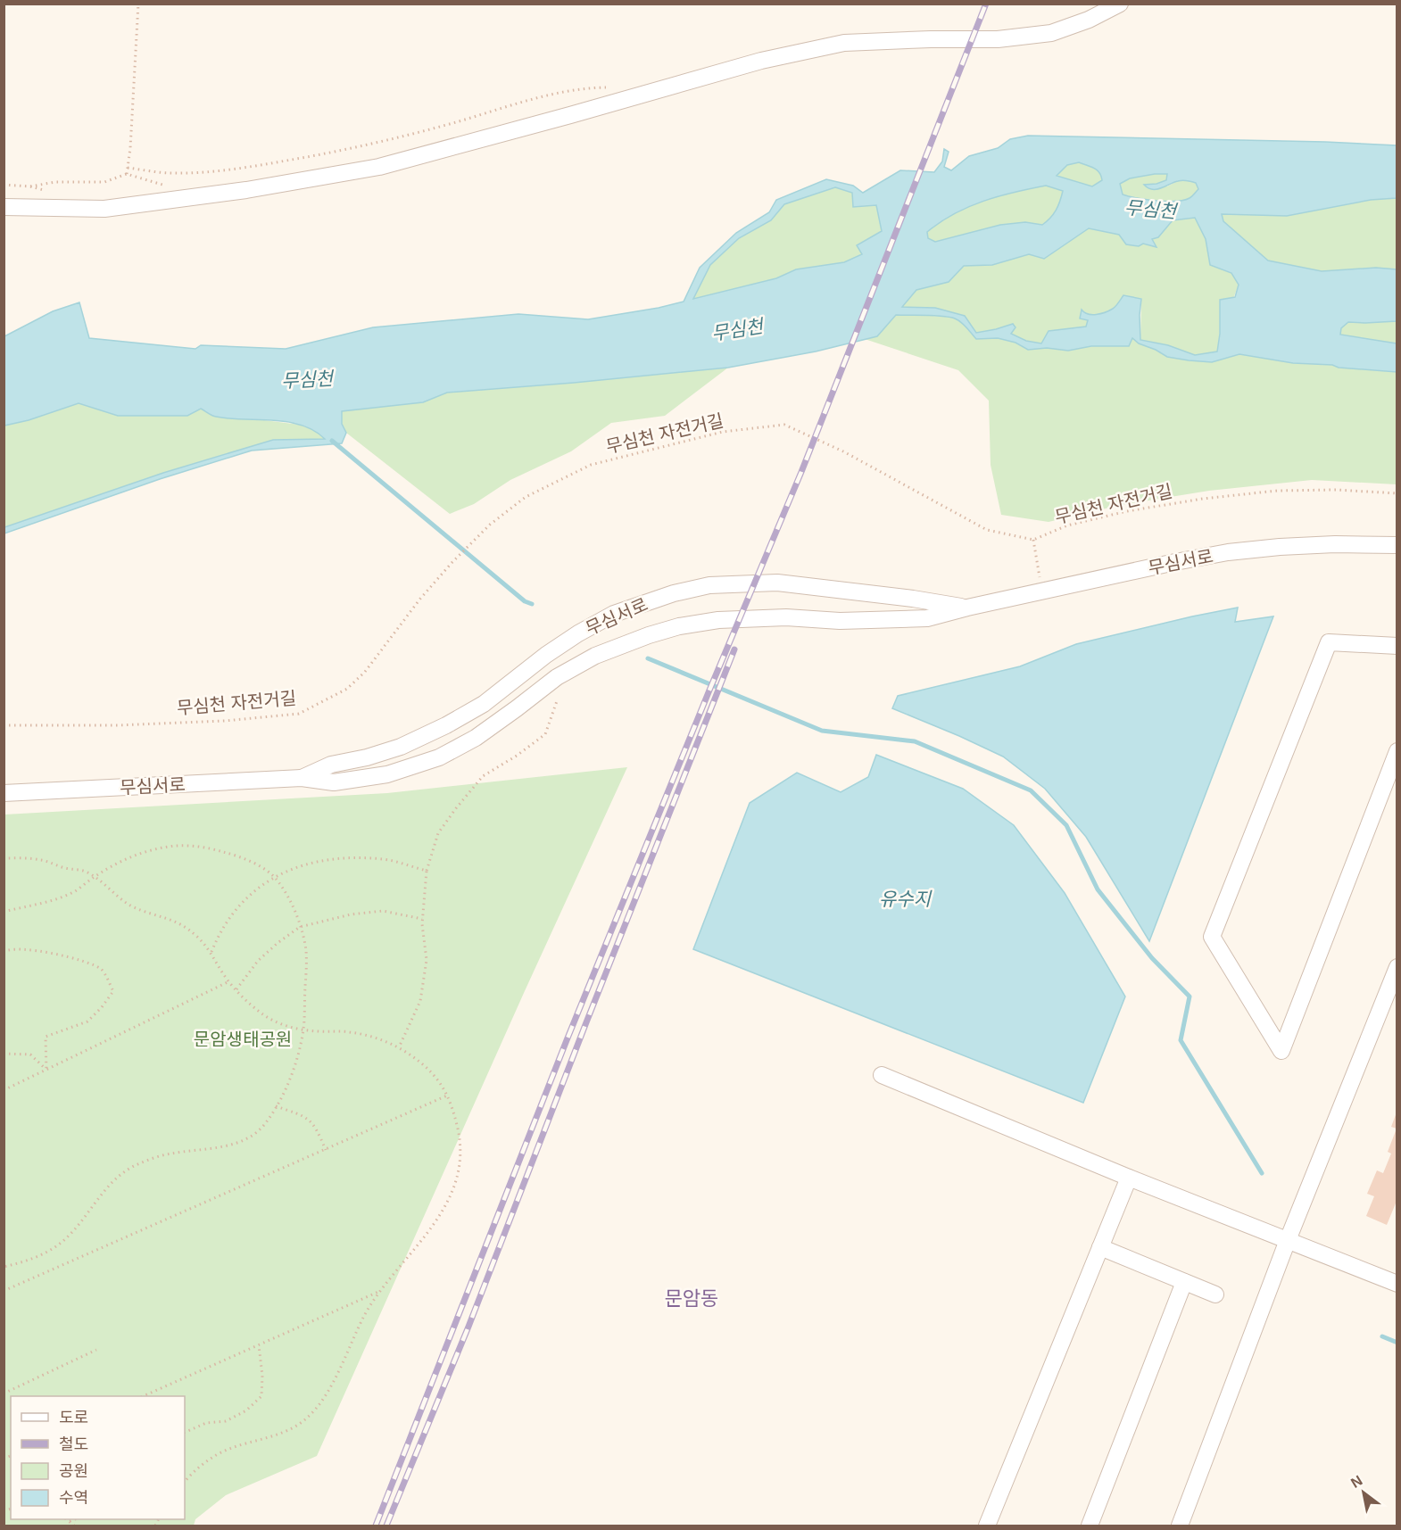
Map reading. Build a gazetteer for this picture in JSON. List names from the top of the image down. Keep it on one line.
{"streets":{"street":["무심서로"],"path":["무심천 자전거길"]},"districts":["문암동"],"water":["무심천","유수지"],"parks":["문암생태공원"],"legend":["도로","철도","공원","수역"],"north":"top left"}
